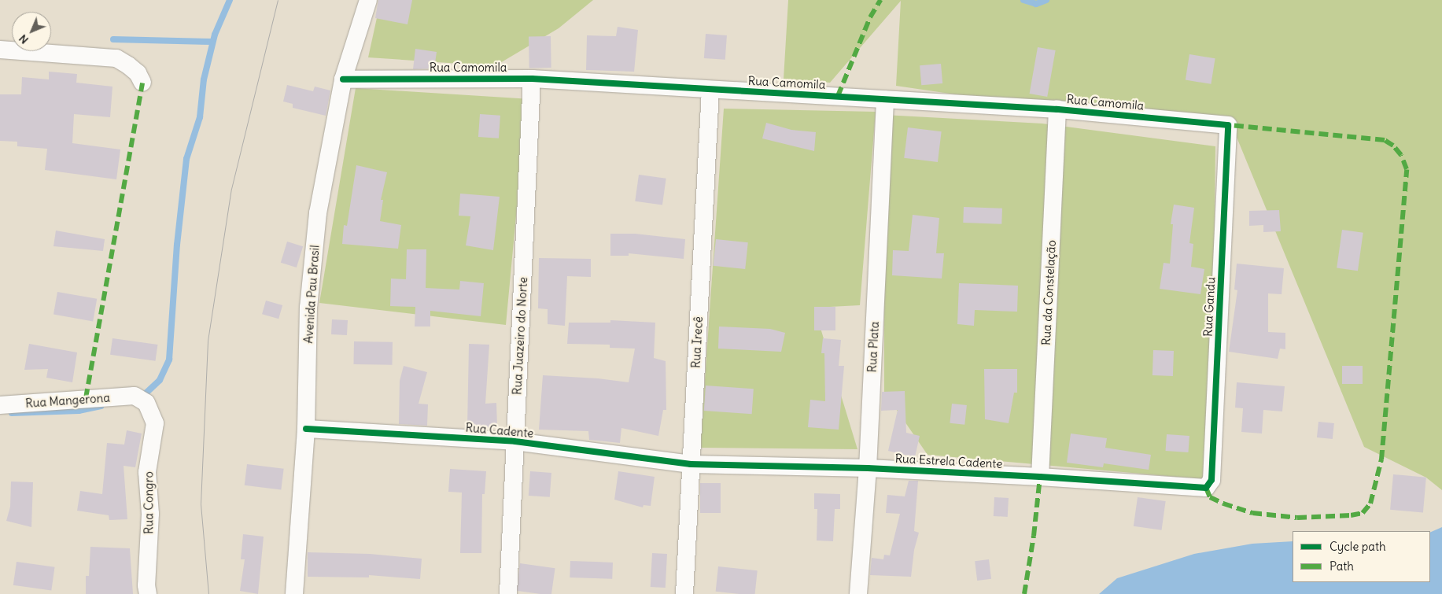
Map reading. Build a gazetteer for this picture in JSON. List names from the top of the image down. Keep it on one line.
{"streets":{"street":["Rua Camomila","Rua da Constelação","Avenida Pau Brasil","Rua Gandu","Rua Juazeiro do Norte","Rua Irecê","Rua Plata","Rua Mangerona","Rua Cadente","Rua Estrela Cadente","Rua Congro"]},"crossings":[["Rua Camomila","Rua da Constelação"],["Rua Camomila","Avenida Pau Brasil"],["Rua Camomila","Rua Gandu"],["Rua Camomila","Rua Juazeiro do Norte"],["Rua Camomila","Rua Irecê"],["Rua Camomila","Rua Plata"],["Rua da Constelação","Rua Estrela Cadente"],["Avenida Pau Brasil","Rua Cadente"],["Rua Gandu","Rua Estrela Cadente"],["Rua Juazeiro do Norte","Rua Cadente"],["Rua Irecê","Rua Cadente"],["Rua Irecê","Rua Estrela Cadente"],["Rua Plata","Rua Estrela Cadente"],["Rua Mangerona","Rua Congro"],["Rua Cadente","Rua Estrela Cadente"]],"legend":["Cycle path","Path"],"north":"bottom left"}
